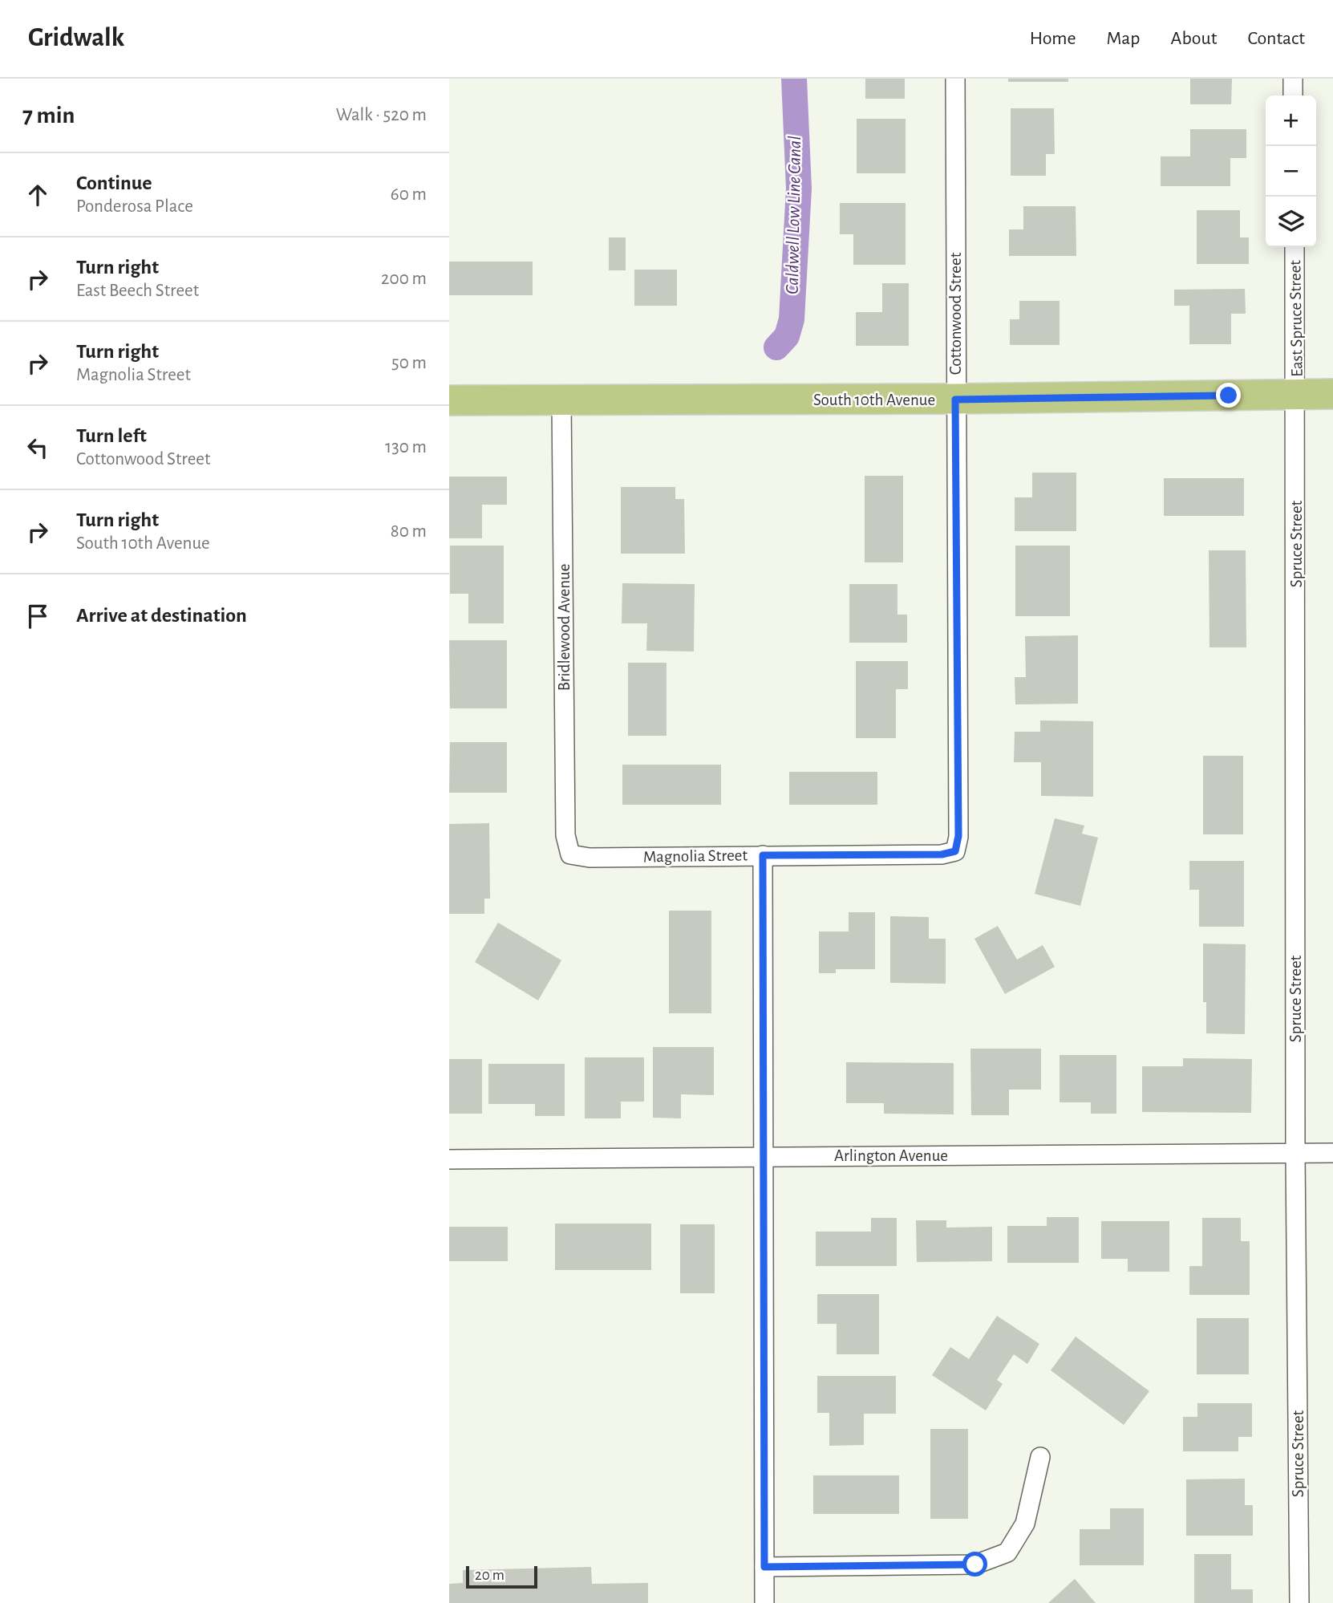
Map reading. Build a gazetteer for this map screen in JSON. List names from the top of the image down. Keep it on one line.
{"streets":{"main road":["South 10th Avenue"],"street":["Cottonwood Street","East Spruce Street","Spruce Street","Bridlewood Avenue","Magnolia Street","Arlington Avenue"]},"crossings":[["Cottonwood Street","South 10th Avenue"],["Cottonwood Street","Magnolia Street"],["East Spruce Street","South 10th Avenue"],["East Spruce Street","Spruce Street"],["South 10th Avenue","Spruce Street"],["South 10th Avenue","Bridlewood Avenue"],["Spruce Street","Arlington Avenue"],["Bridlewood Avenue","Magnolia Street"]],"water":["Caldwell Low Line Canal"],"scale_bar":"20 m","page":{"header":"Gridwalk","nav":["Home","Map","About","Contact"],"heading":["7 min","Walk · 520 m"],"map_buttons":["+","−"],"list":[["Continue","Ponderosa Place","60 m"],["Turn right","East Beech Street","200 m"],["Turn right","Magnolia Street","50 m"],["Turn left","Cottonwood Street","130 m"],["Turn right","South 10th Avenue","80 m"],"Arrive at destination"],"scale":"20 m"}}
